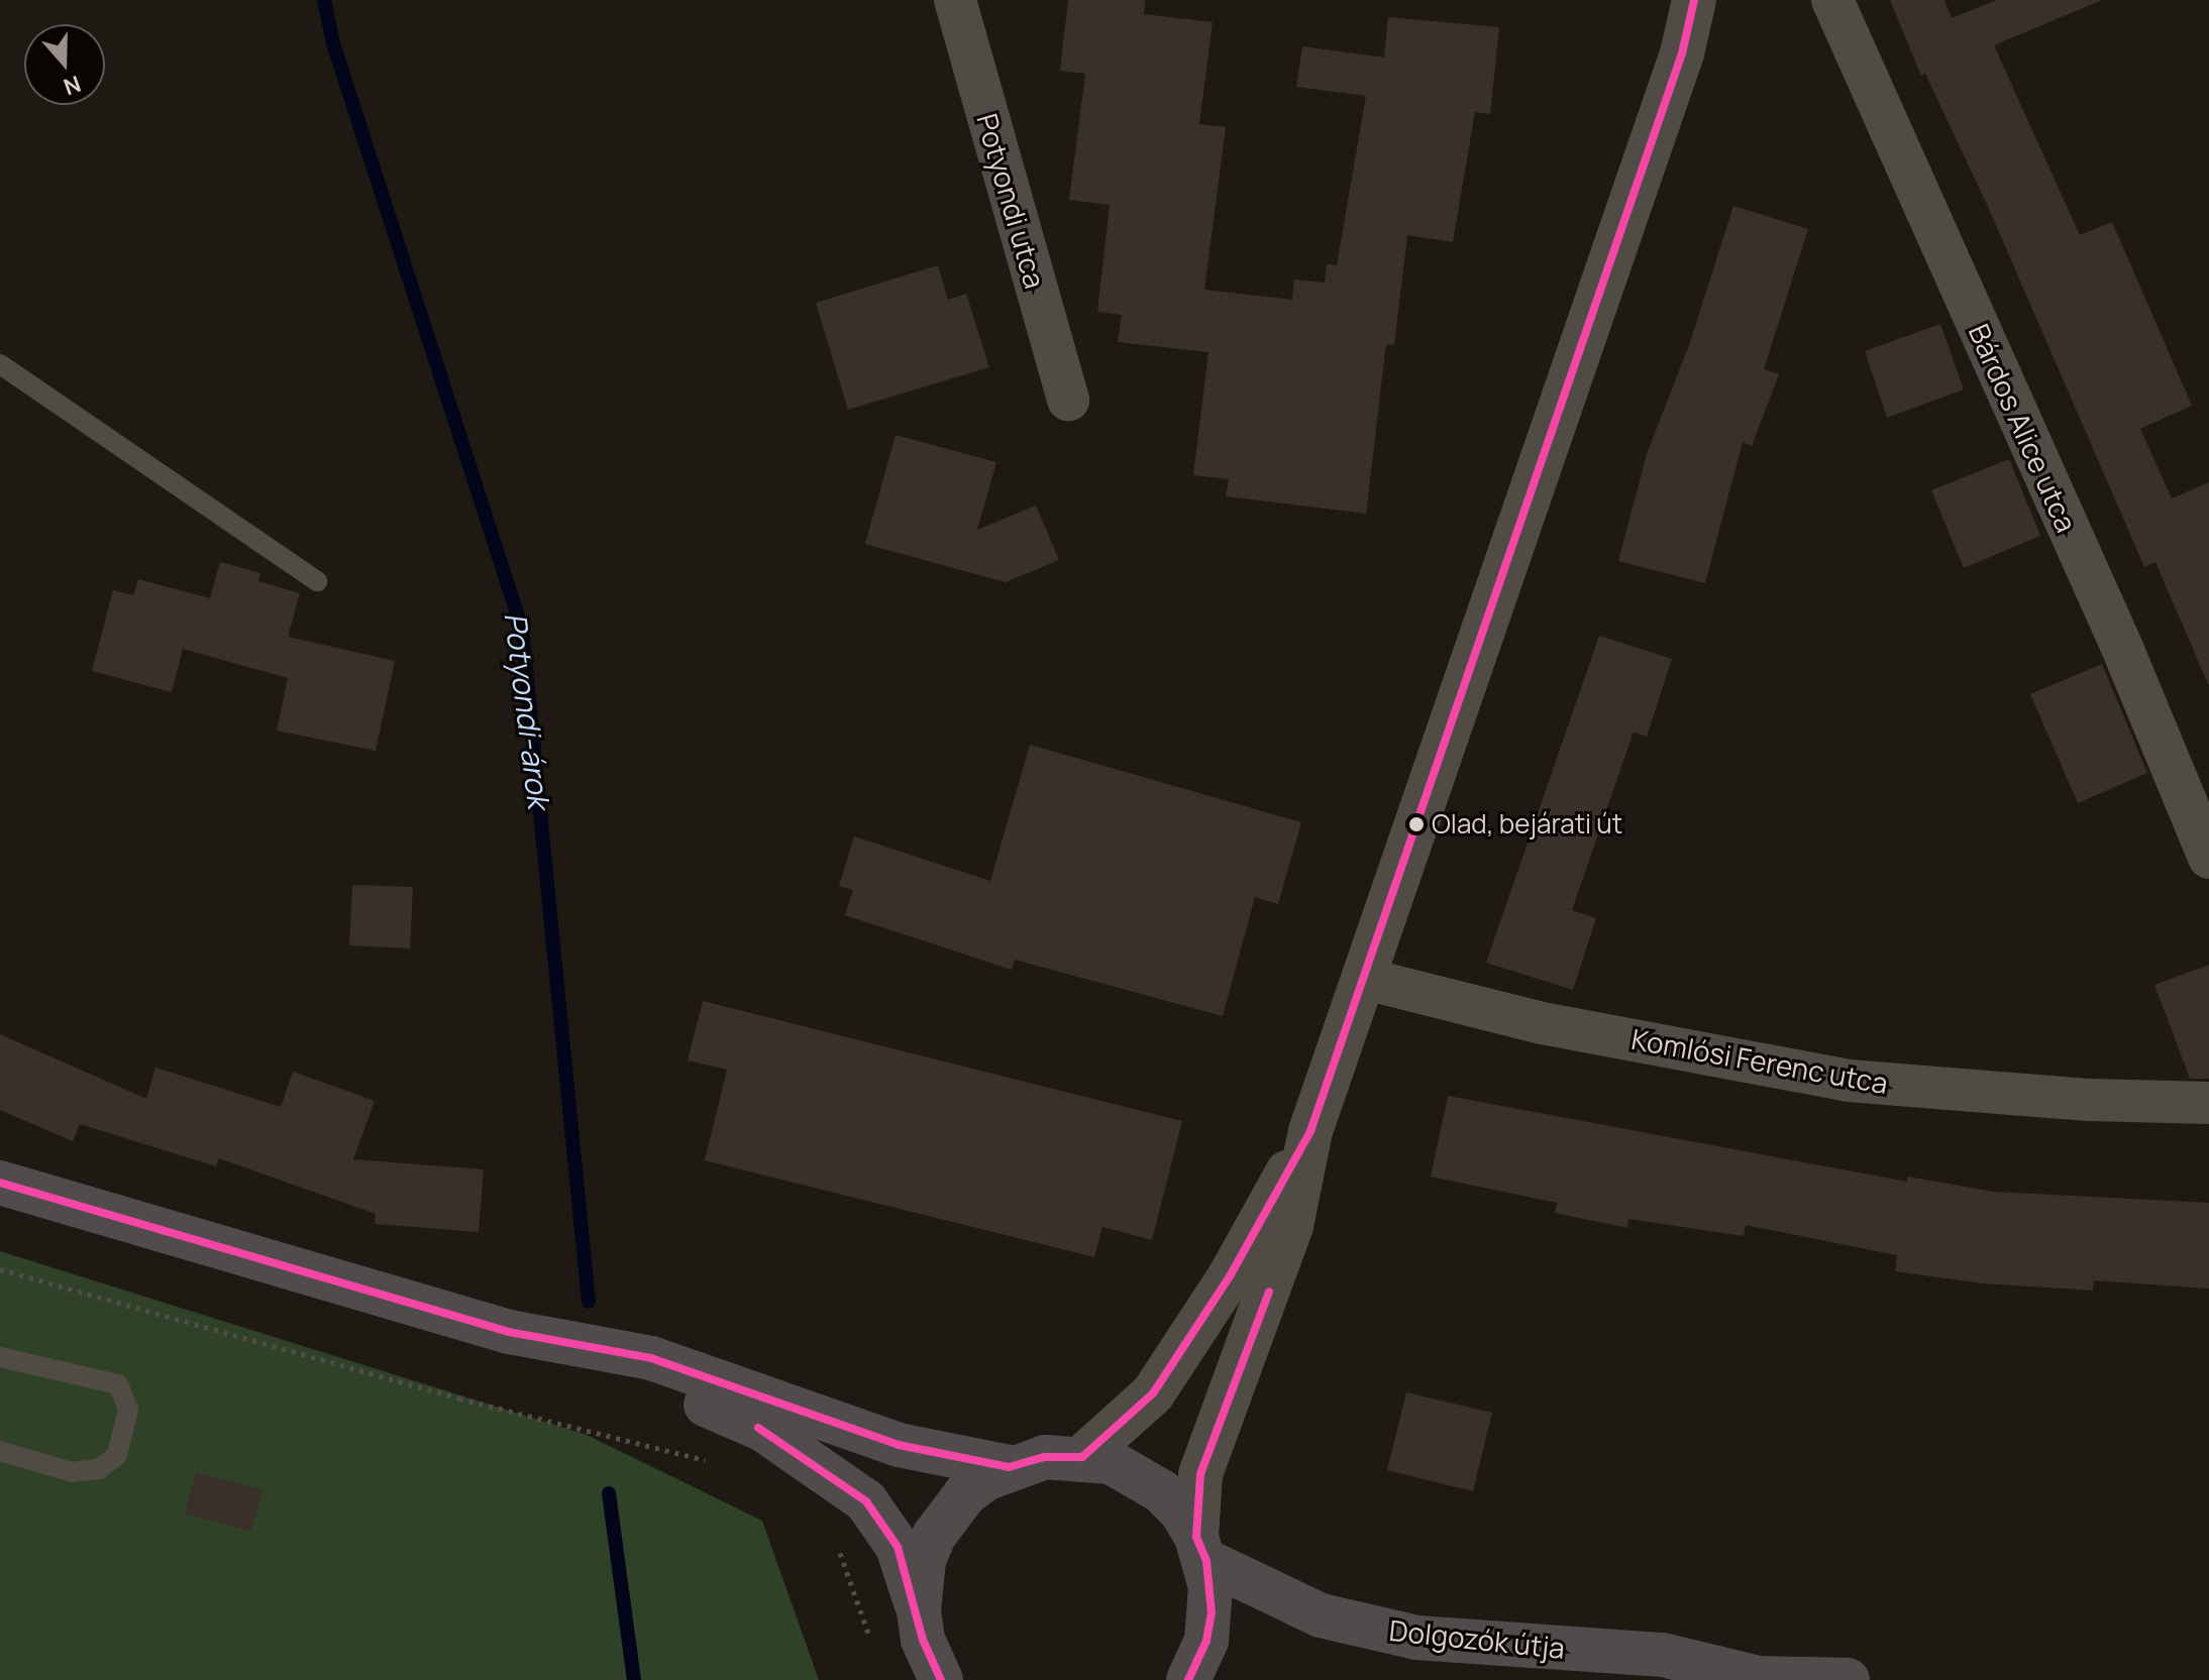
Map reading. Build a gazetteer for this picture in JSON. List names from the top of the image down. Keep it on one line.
{"streets":{"main road":["Dolgozók útja"],"street":["Potyondi utca","Bárdos Alice utca","Komlósi Ferenc utca"]},"water":["Potyondi-árok"],"places":["Olad, bejárati út"],"north":"bottom"}
